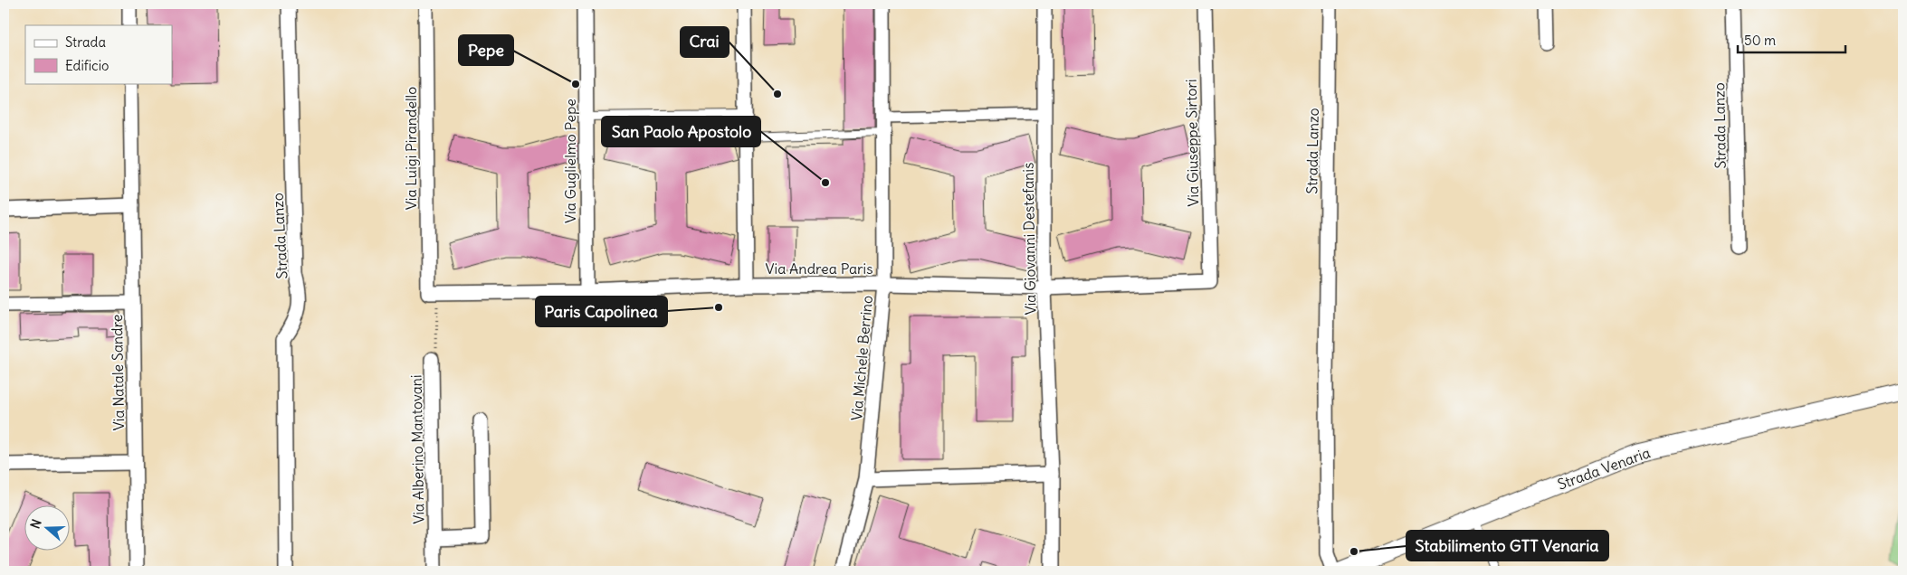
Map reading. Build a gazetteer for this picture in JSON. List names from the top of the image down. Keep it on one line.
{"streets":{"street":["Strada Lanzo","Via Giuseppe Sirtori","Via Luigi Pirandello","Via Guglielmo Pepe","Via Giovanni Destefanis","Via Andrea Paris","Via Michele Berrino","Via Natale Sandre","Via Alberino Mantovani","Strada Venaria"]},"crossings":[["Via Giuseppe Sirtori","Via Andrea Paris"],["Via Luigi Pirandello","Via Andrea Paris"],["Via Guglielmo Pepe","Via Andrea Paris"],["Via Giovanni Destefanis","Via Andrea Paris"],["Via Andrea Paris","Via Michele Berrino"]],"places":["Pepe","Crai","San Paolo Apostolo","Paris Capolinea","Stabilimento GTT Venaria"],"legend":["Strada","Edificio"],"scale_bar":"50 m","north":"left"}
